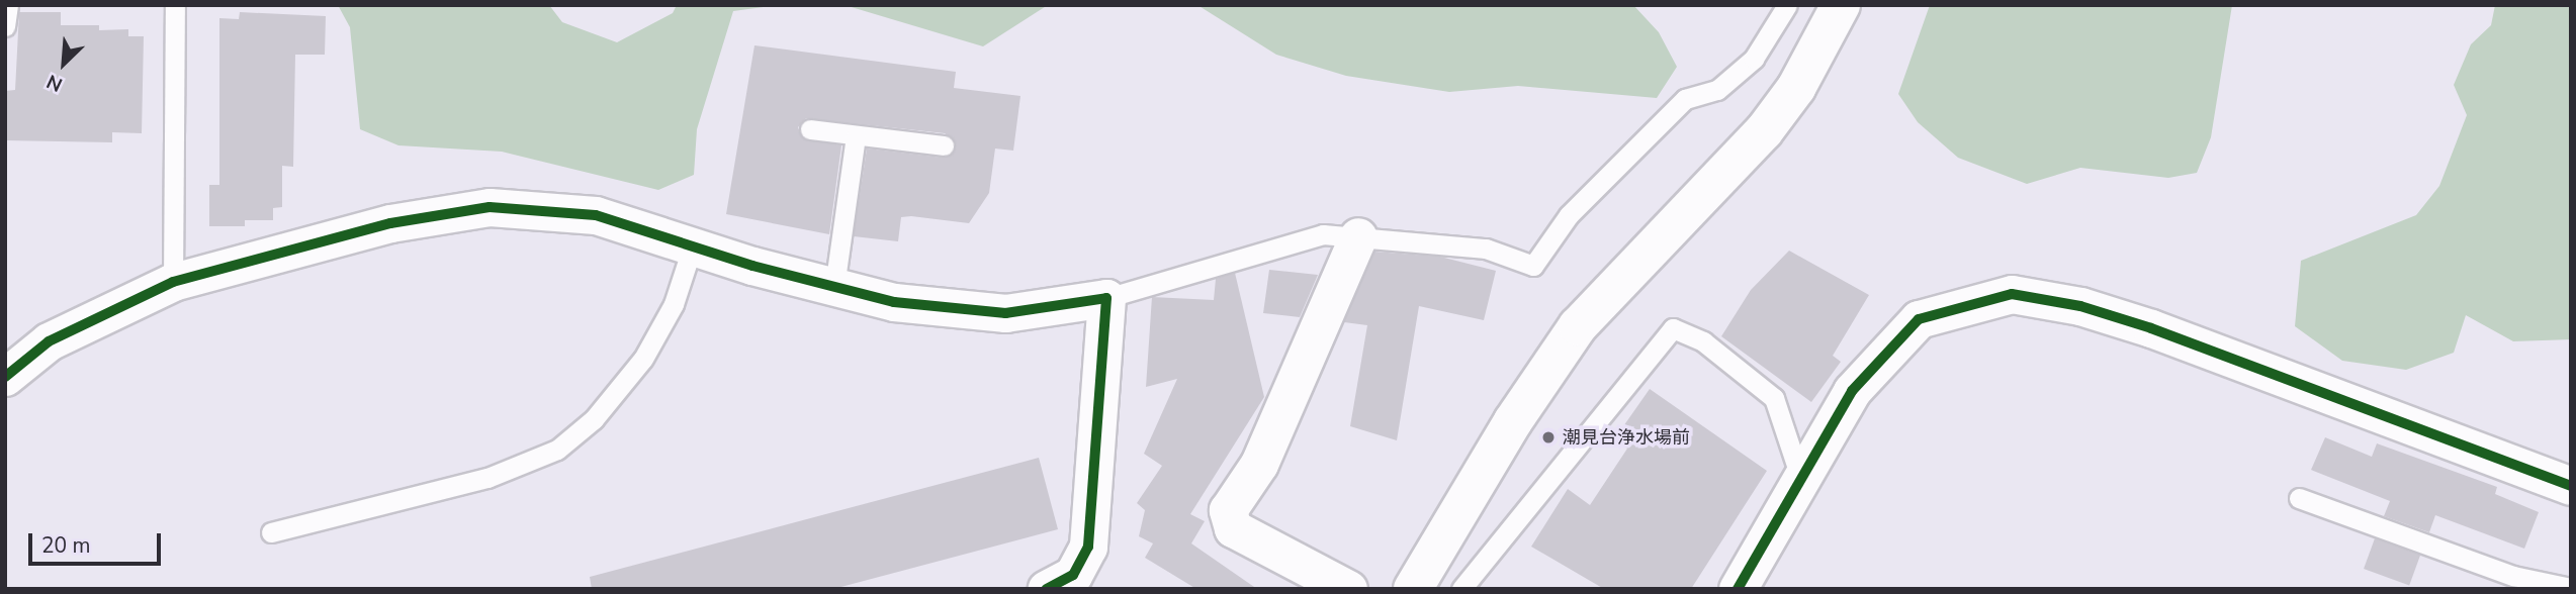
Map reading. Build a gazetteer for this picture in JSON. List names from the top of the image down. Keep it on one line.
{"places":["潮見台浄水場前"],"scale_bar":"20 m","north":"bottom left"}
